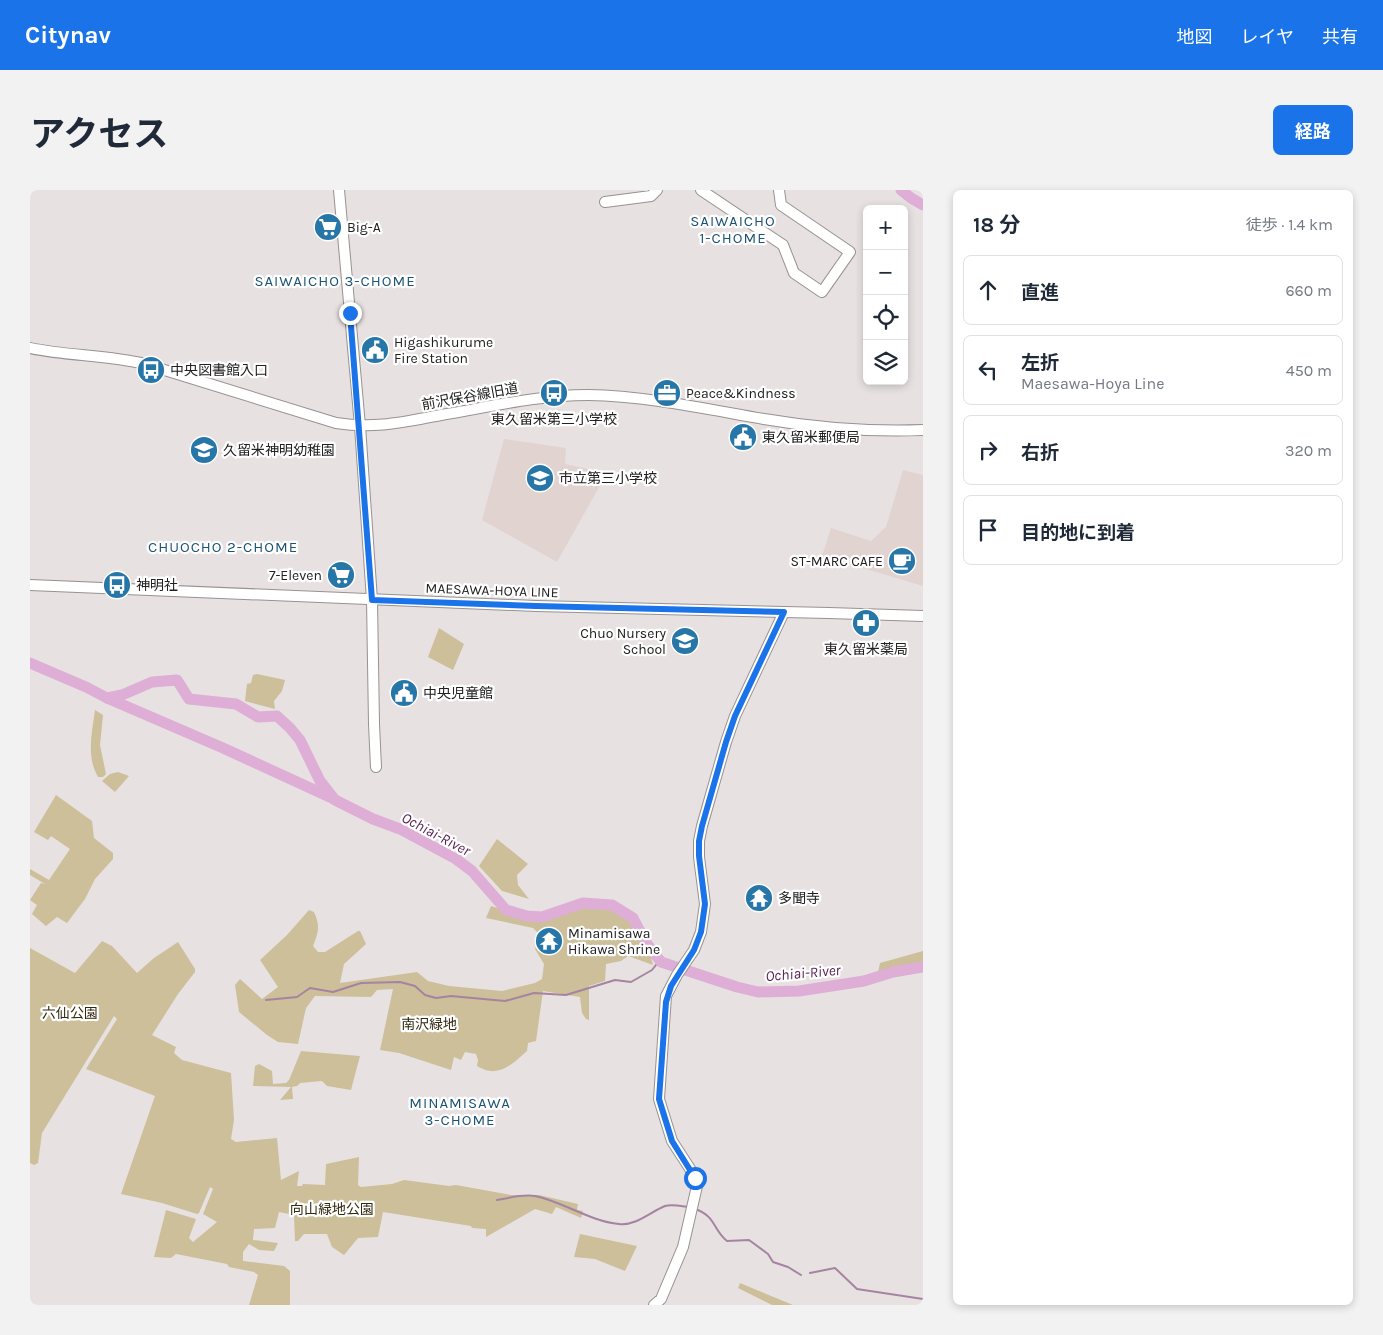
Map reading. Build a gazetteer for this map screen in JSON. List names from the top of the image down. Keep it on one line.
{"streets":{"street":["前沢保谷線旧道","MAESAWA-HOYA LINE"]},"districts":["SAIWAICHO 1-CHOME","SAIWAICHO 3-CHOME","CHUOCHO 2-CHOME","MINAMISAWA 3-CHOME"],"water":["Ochiai-River"],"parks":["六仙公園","南沢緑地","向山緑地公園"],"places":{"supermarket":["Big-A","7-Eleven"],"public building":["Higashikurume Fire Station","東久留米郵便局","中央児童館"],"bus stop":["中央図書館入口","東久留米第三小学校","神明社"],"office":["Peace&Kindness"],"school or university":["久留米神明幼稚園","市立第三小学校","Chuo Nursery School"],"cafe":["ST-MARC CAFE"],"pharmacy":["東久留米薬局"],"temple":["多聞寺","Minamisawa Hikawa Shrine"]},"page":{"header":"Citynav","nav":["地図","レイヤ","共有"],"title":"アクセス","buttons":"経路","heading":["18 分","徒歩 · 1.4 km"],"map_buttons":["+","−"],"list":[["直進","660 m"],["左折","Maesawa-Hoya Line","450 m"],["右折","320 m"],"目的地に到着"]}}
